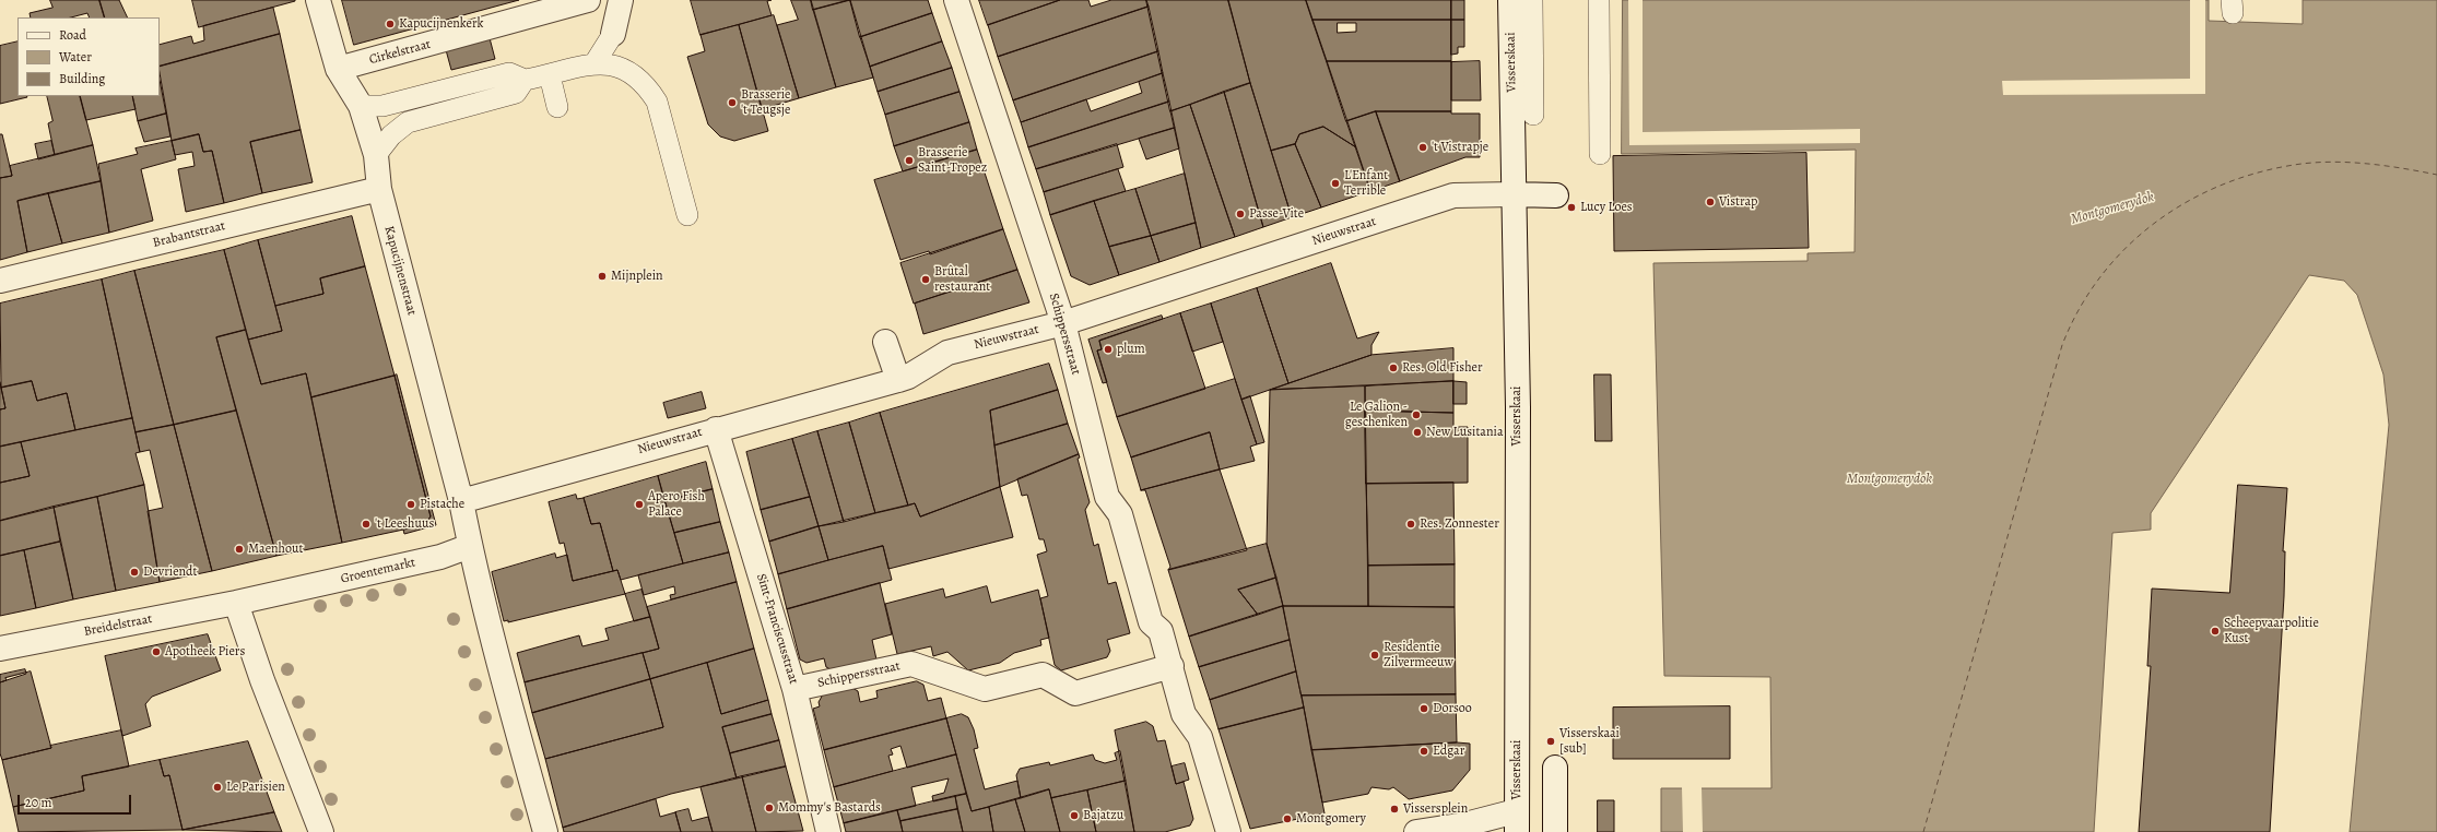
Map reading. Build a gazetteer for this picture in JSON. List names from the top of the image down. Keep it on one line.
{"streets":{"street":["Cirkelstraat","Visserskaai","Nieuwstraat","Brabantstraat","Kapucijnenstraat","Schippersstraat","Groentemarkt","Breidelstraat","Sint-Franciscusstraat"]},"crossings":[["Cirkelstraat","Kapucijnenstraat"],["Visserskaai","Nieuwstraat"],["Nieuwstraat","Kapucijnenstraat"],["Nieuwstraat","Schippersstraat"],["Nieuwstraat","Sint-Franciscusstraat"],["Brabantstraat","Kapucijnenstraat"],["Kapucijnenstraat","Groentemarkt"],["Schippersstraat","Sint-Franciscusstraat"],["Groentemarkt","Breidelstraat"]],"water":["Montgomerydok"],"places":["Kapucijnenkerk","Brasserie 't Teugsje","'t Vistrapje","Brasserie Saint-Tropez","L'Enfant Terrible","Vistrap","Lucy Loes","Passe-Vite","Mijnplein","Brûtal restaurant","plum","Res. Old Fisher","Le Galion - geschenken","New Lusitania","Pistache","Apero Fish Palace","'t Leeshuus","Res. Zonnester","Maenhout","Devriendt","Scheepvaarpolitie Kust","Apotheek Piers","Residentie Zilvermeeuw","Dorsoo","Visserskaai [sub]","Edgar","Le Parisien","Mommy's Bastards","Vissersplein","Bajatzu","Montgomery"],"legend":["Road","Water","Building"],"scale_bar":"20 m"}
